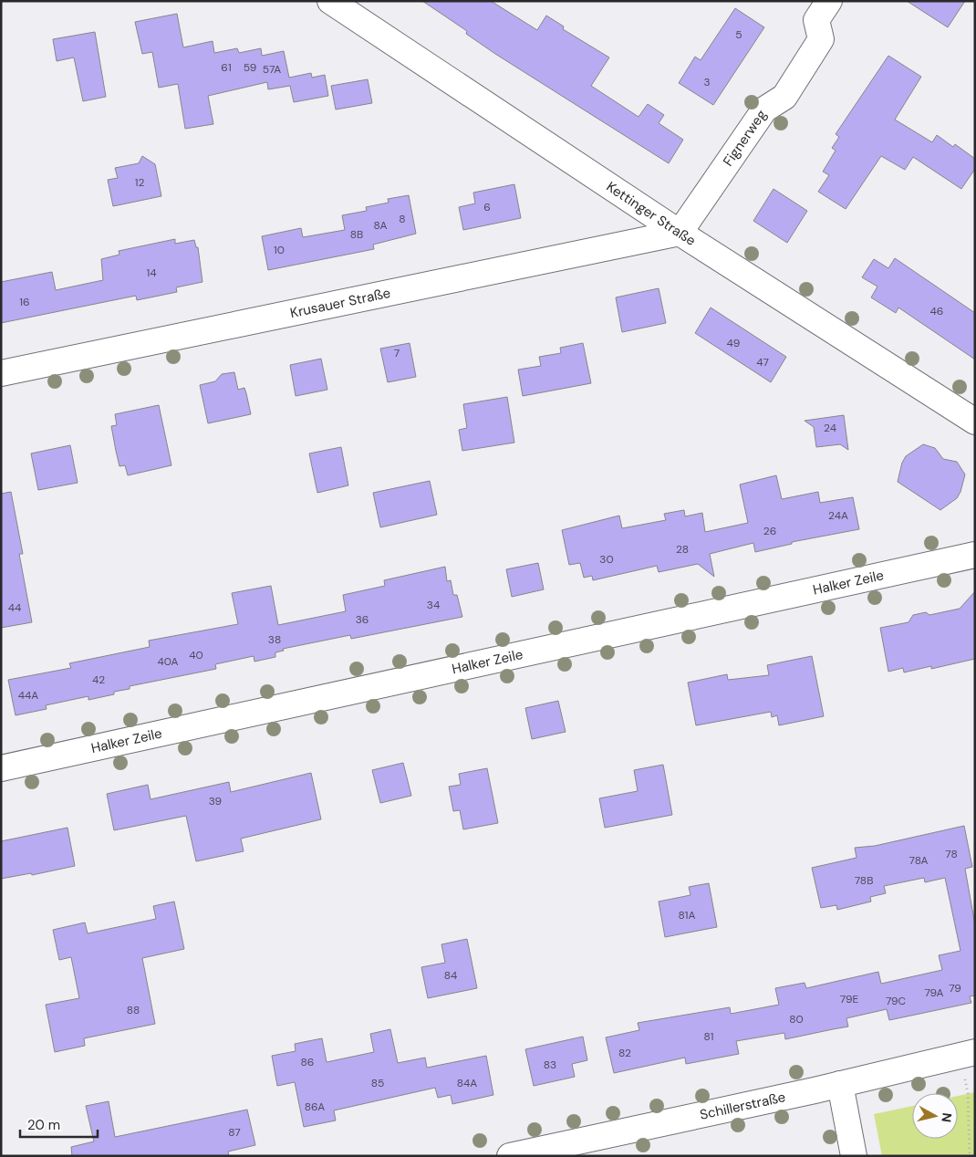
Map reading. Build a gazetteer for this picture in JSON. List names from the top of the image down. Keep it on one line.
{"streets":{"street":["Fignerweg","Kettinger Straße","Krusauer Straße","Halker Zeile","Schillerstraße"]},"crossings":[["Fignerweg","Kettinger Straße"],["Fignerweg","Krusauer Straße"],["Kettinger Straße","Krusauer Straße"]],"house_numbers":["5","61","59","57A","3","12","6","8","8A","8B","10","14","16","46","49","7","47","24","24A","26","28","30","34","44","36","38","40","40A","42","44A","39","78","78A","78B","81A","84","79","79A","79E","79C","88","80","81","82","86","83","85","84A","86A","87"],"scale_bar":"20 m","north":"right"}
